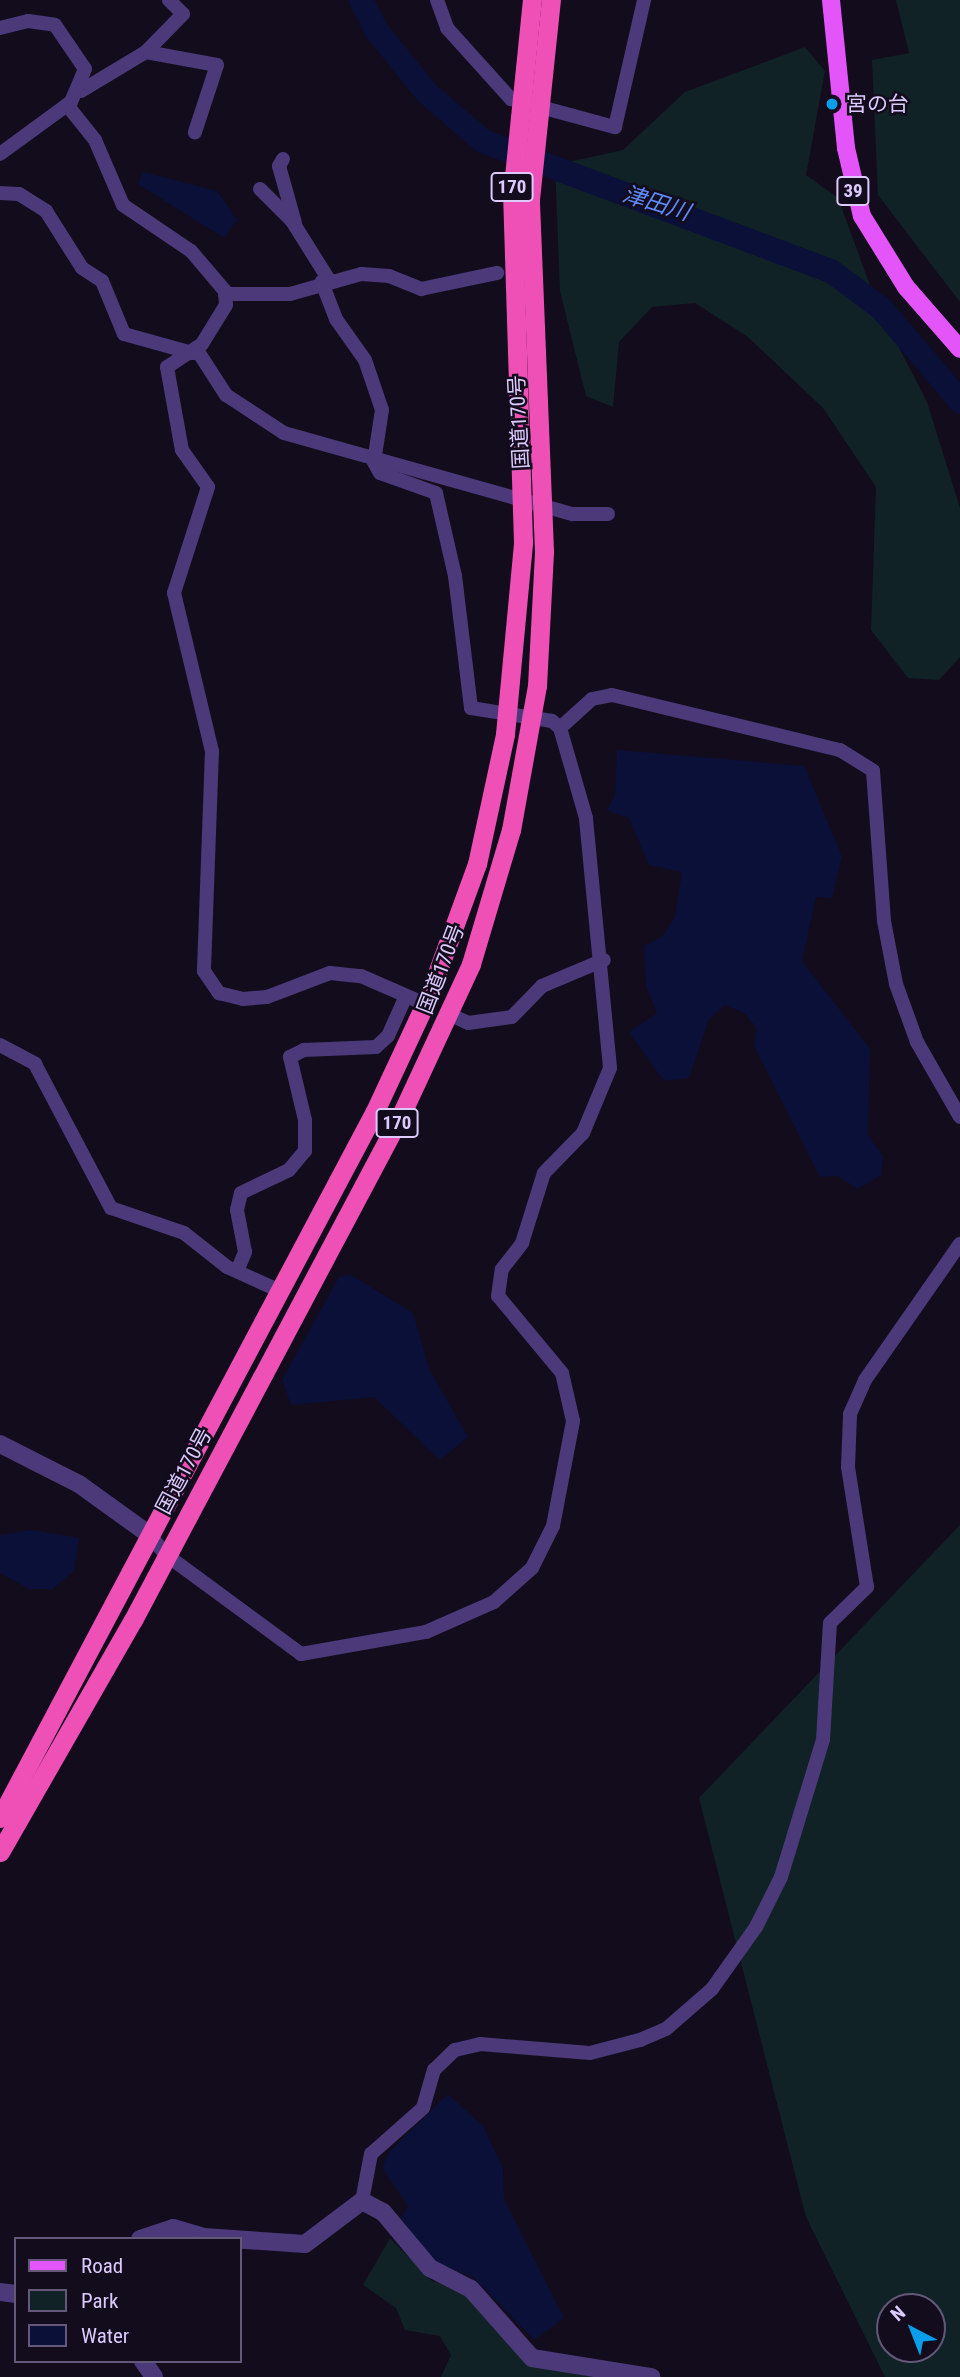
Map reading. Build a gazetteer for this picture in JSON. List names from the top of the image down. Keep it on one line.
{"streets":{"highway":["170","国道170号"],"main road":["39"]},"water":["津田川"],"places":["宮の台"],"legend":["Road","Park","Water"],"north":"top left"}
